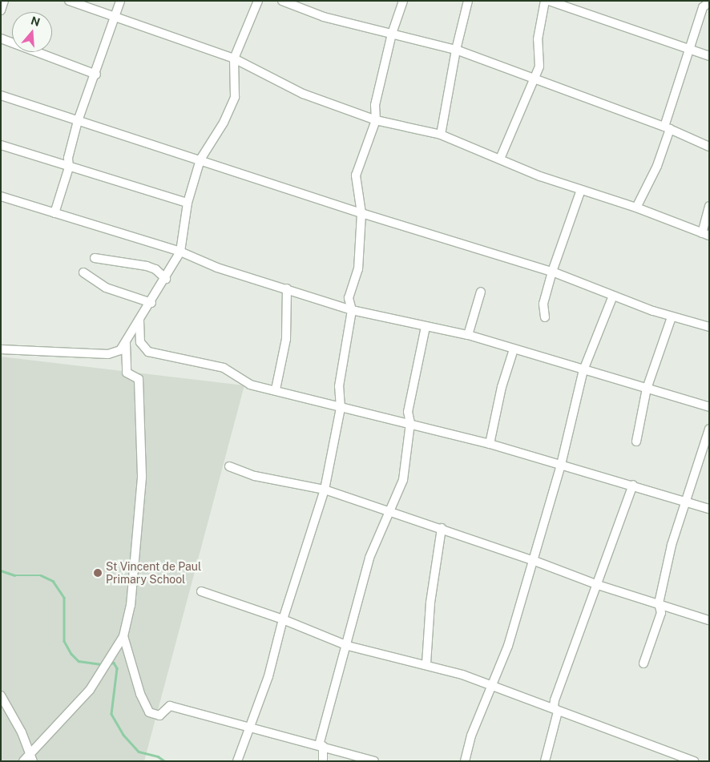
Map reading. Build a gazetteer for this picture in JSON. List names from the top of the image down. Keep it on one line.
{"places":["St Vincent de Paul Primary School"],"north":"top"}
